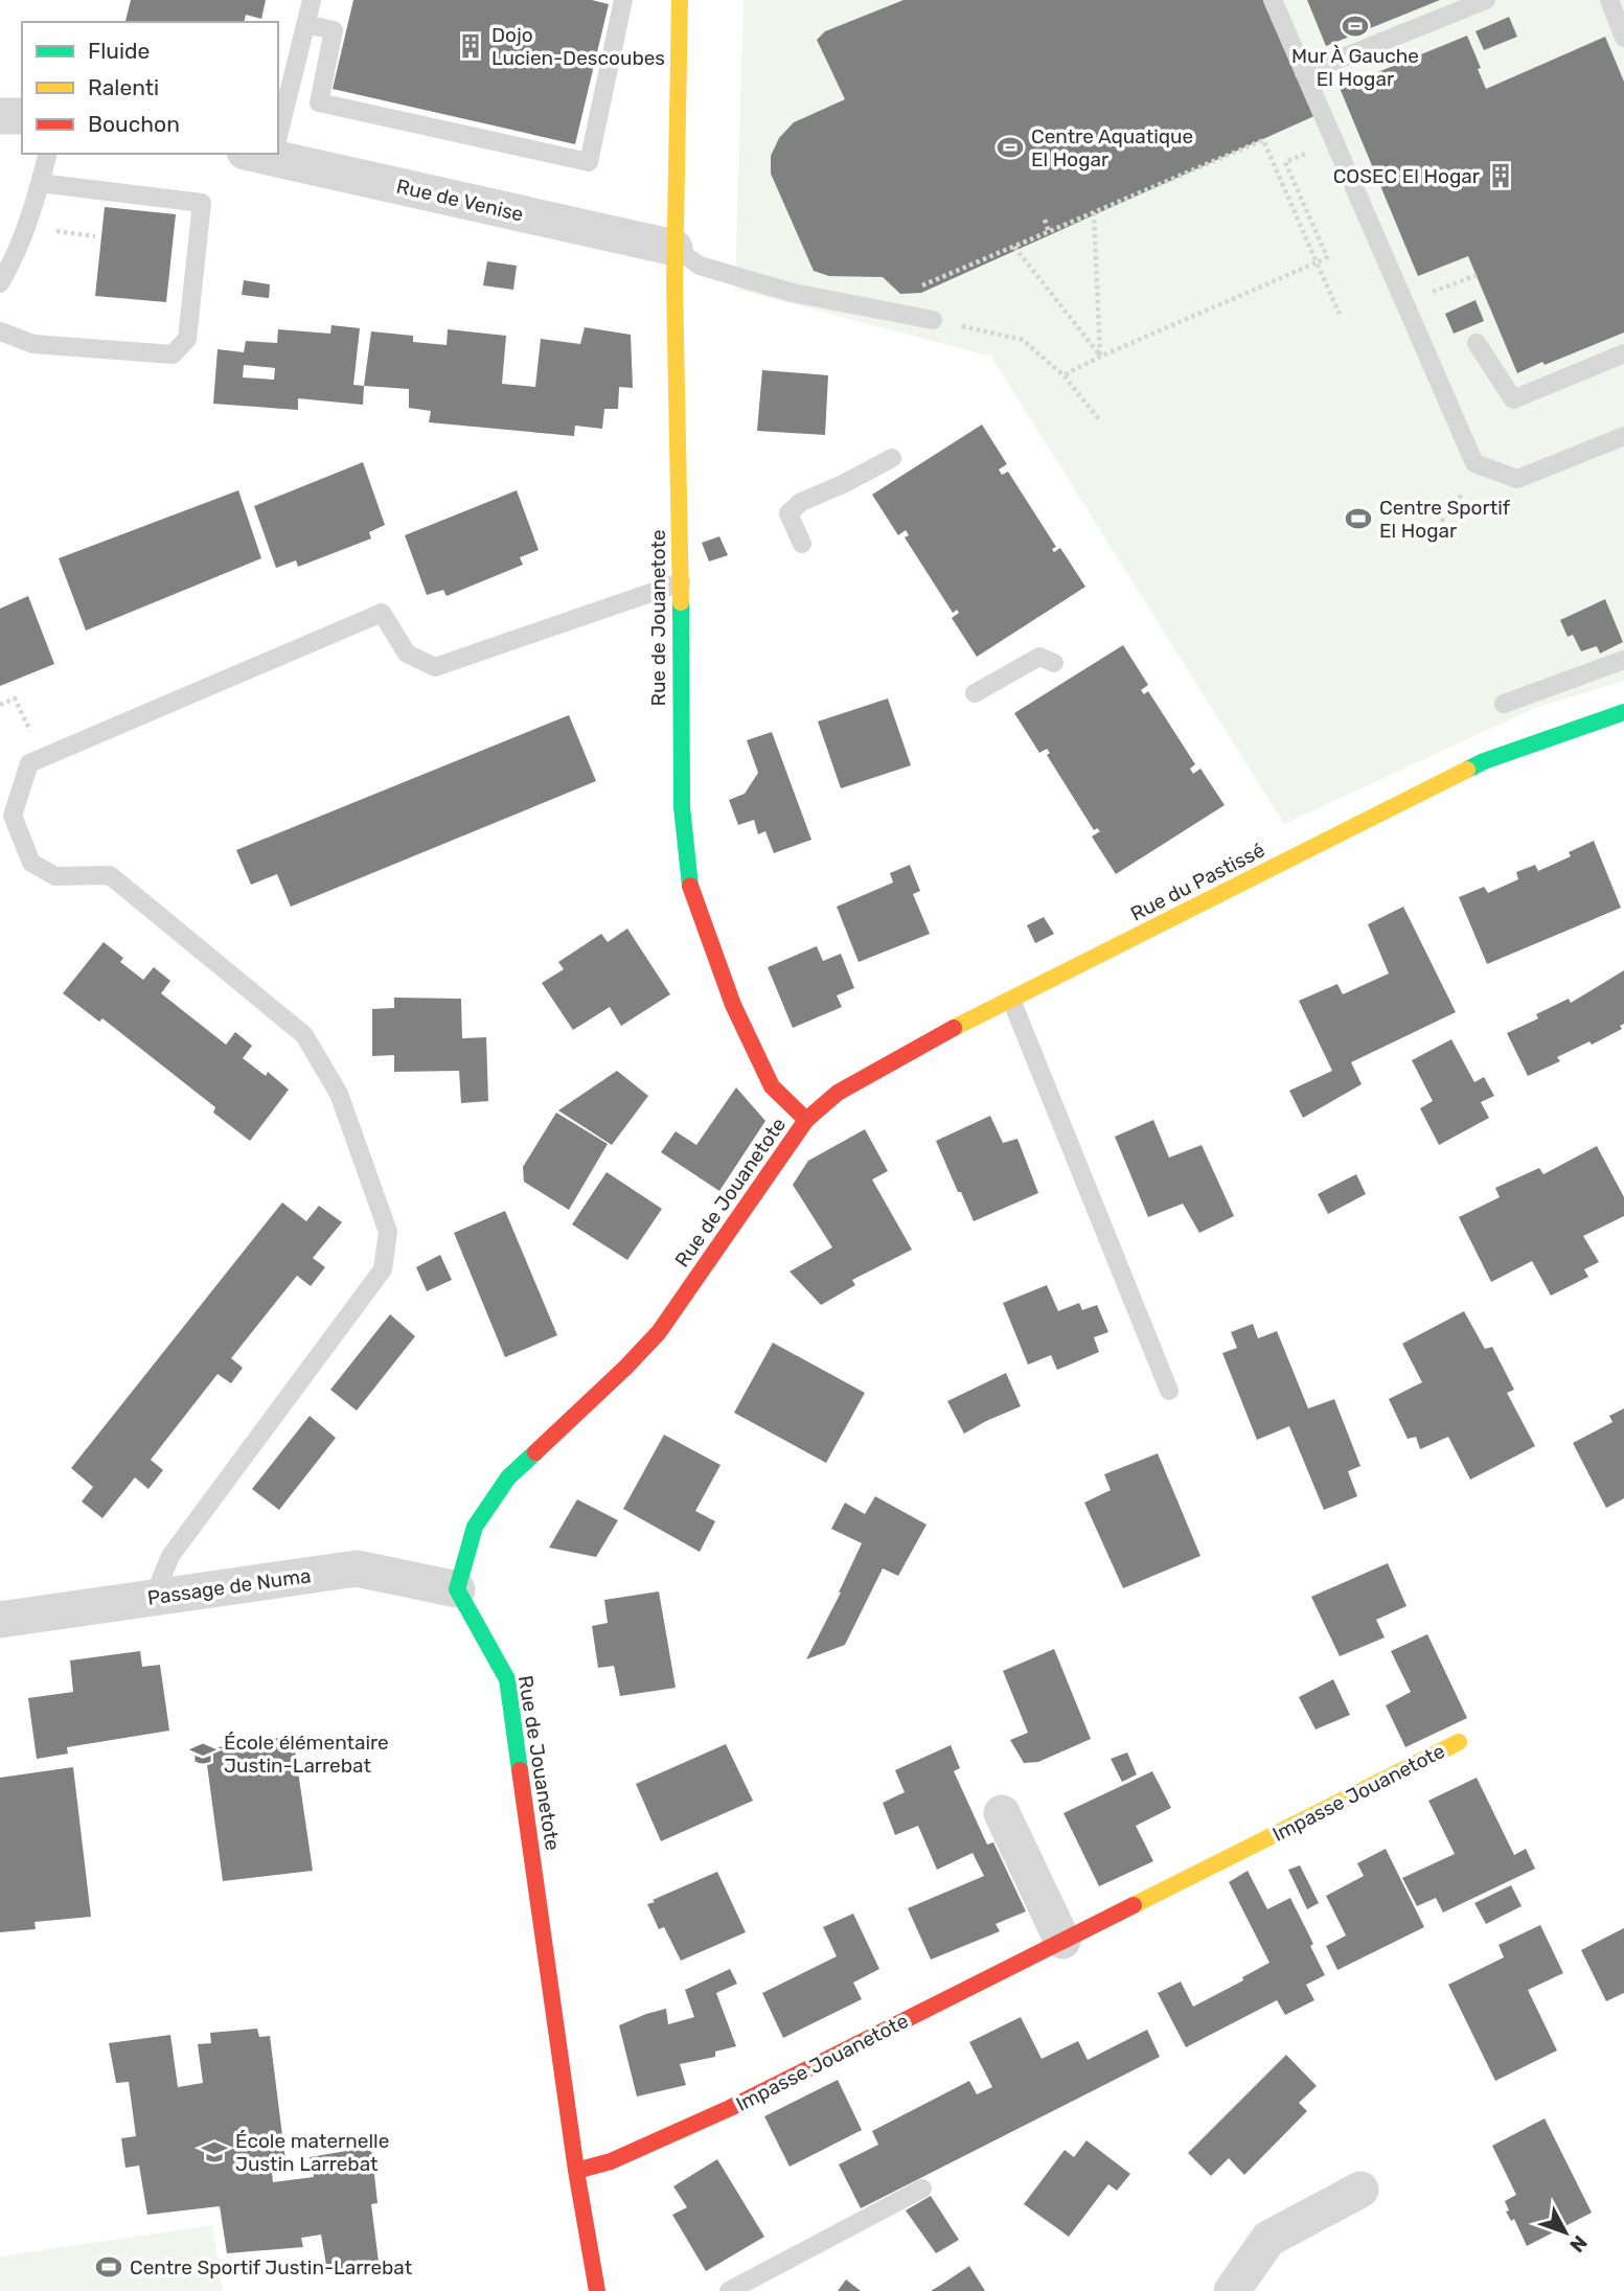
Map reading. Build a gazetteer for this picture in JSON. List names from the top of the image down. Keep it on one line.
{"streets":{"street":["Rue de Venise","Rue de Jouanetote","Rue du Pastissé","Passage de Numa","Impasse Jouanetote"]},"crossings":[["Rue de Venise","Rue de Jouanetote"],["Rue de Jouanetote","Rue du Pastissé"],["Rue de Jouanetote","Passage de Numa"],["Rue de Jouanetote","Impasse Jouanetote"]],"places":{"sports":["Mur À Gauche El Hogar","Centre Aquatique El Hogar","Centre Sportif El Hogar","Centre Sportif Justin-Larrebat"],"building":["Dojo Lucien-Descoubes","COSEC El Hogar"],"school or university":["École élémentaire Justin-Larrebat","École maternelle Justin Larrebat"]},"legend":["Fluide","Ralenti","Bouchon"],"north":"bottom right"}
